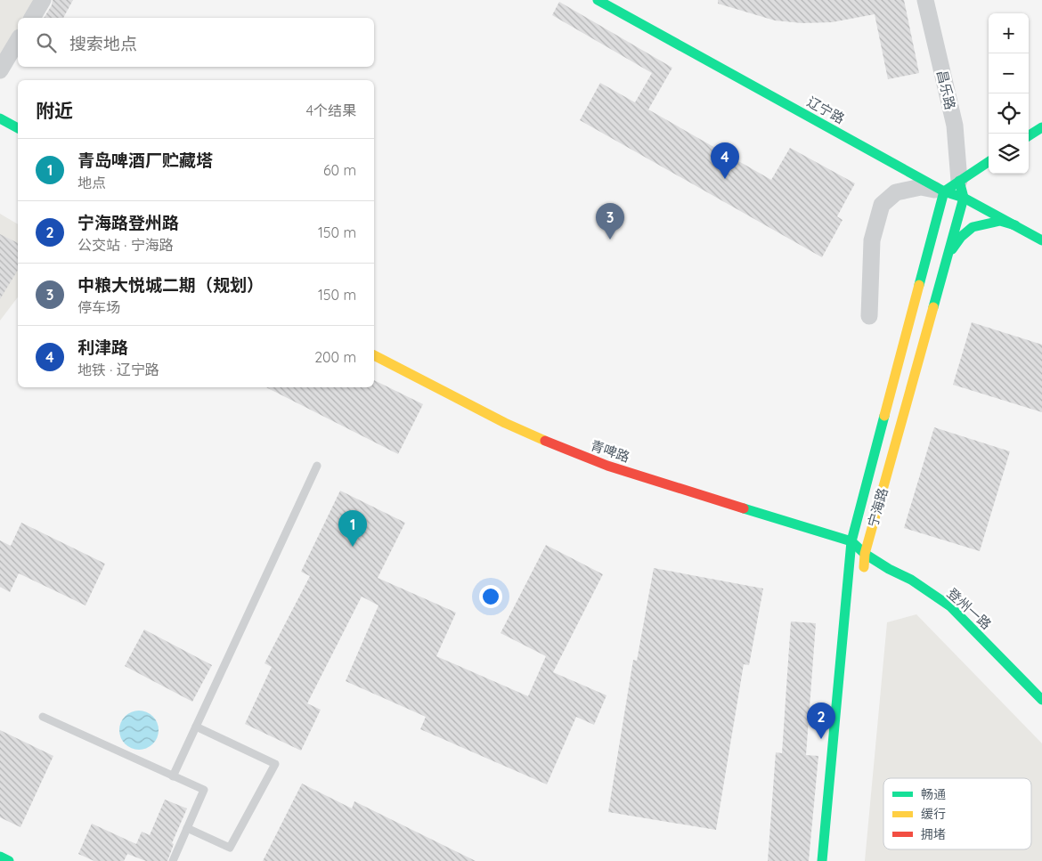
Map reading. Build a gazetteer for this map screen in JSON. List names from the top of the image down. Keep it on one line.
{"streets":{"street":["昌乐路","辽宁路","青啤路","宁海路","登州一路"]},"crossings":[["昌乐路","辽宁路"],["昌乐路","宁海路"],["辽宁路","宁海路"],["青啤路","宁海路"],["青啤路","登州一路"],["宁海路","登州一路"]],"legend":["畅通","缓行","拥堵"],"page":{"map_buttons":["+","−"],"search":"搜索地点","heading":["附近","4个结果"],"list":[{"mark":"1","name":"青岛啤酒厂贮藏塔","note":"地点","value":"60 m"},{"mark":"2","name":"宁海路登州路","note":"公交站 · 宁海路","value":"150 m"},{"mark":"3","name":"中粮大悦城二期（规划）","note":"停车场","value":"150 m"},{"mark":"4","name":"利津路","note":"地铁 · 辽宁路","value":"200 m"}],"pins":["4","3","1","2"]}}
